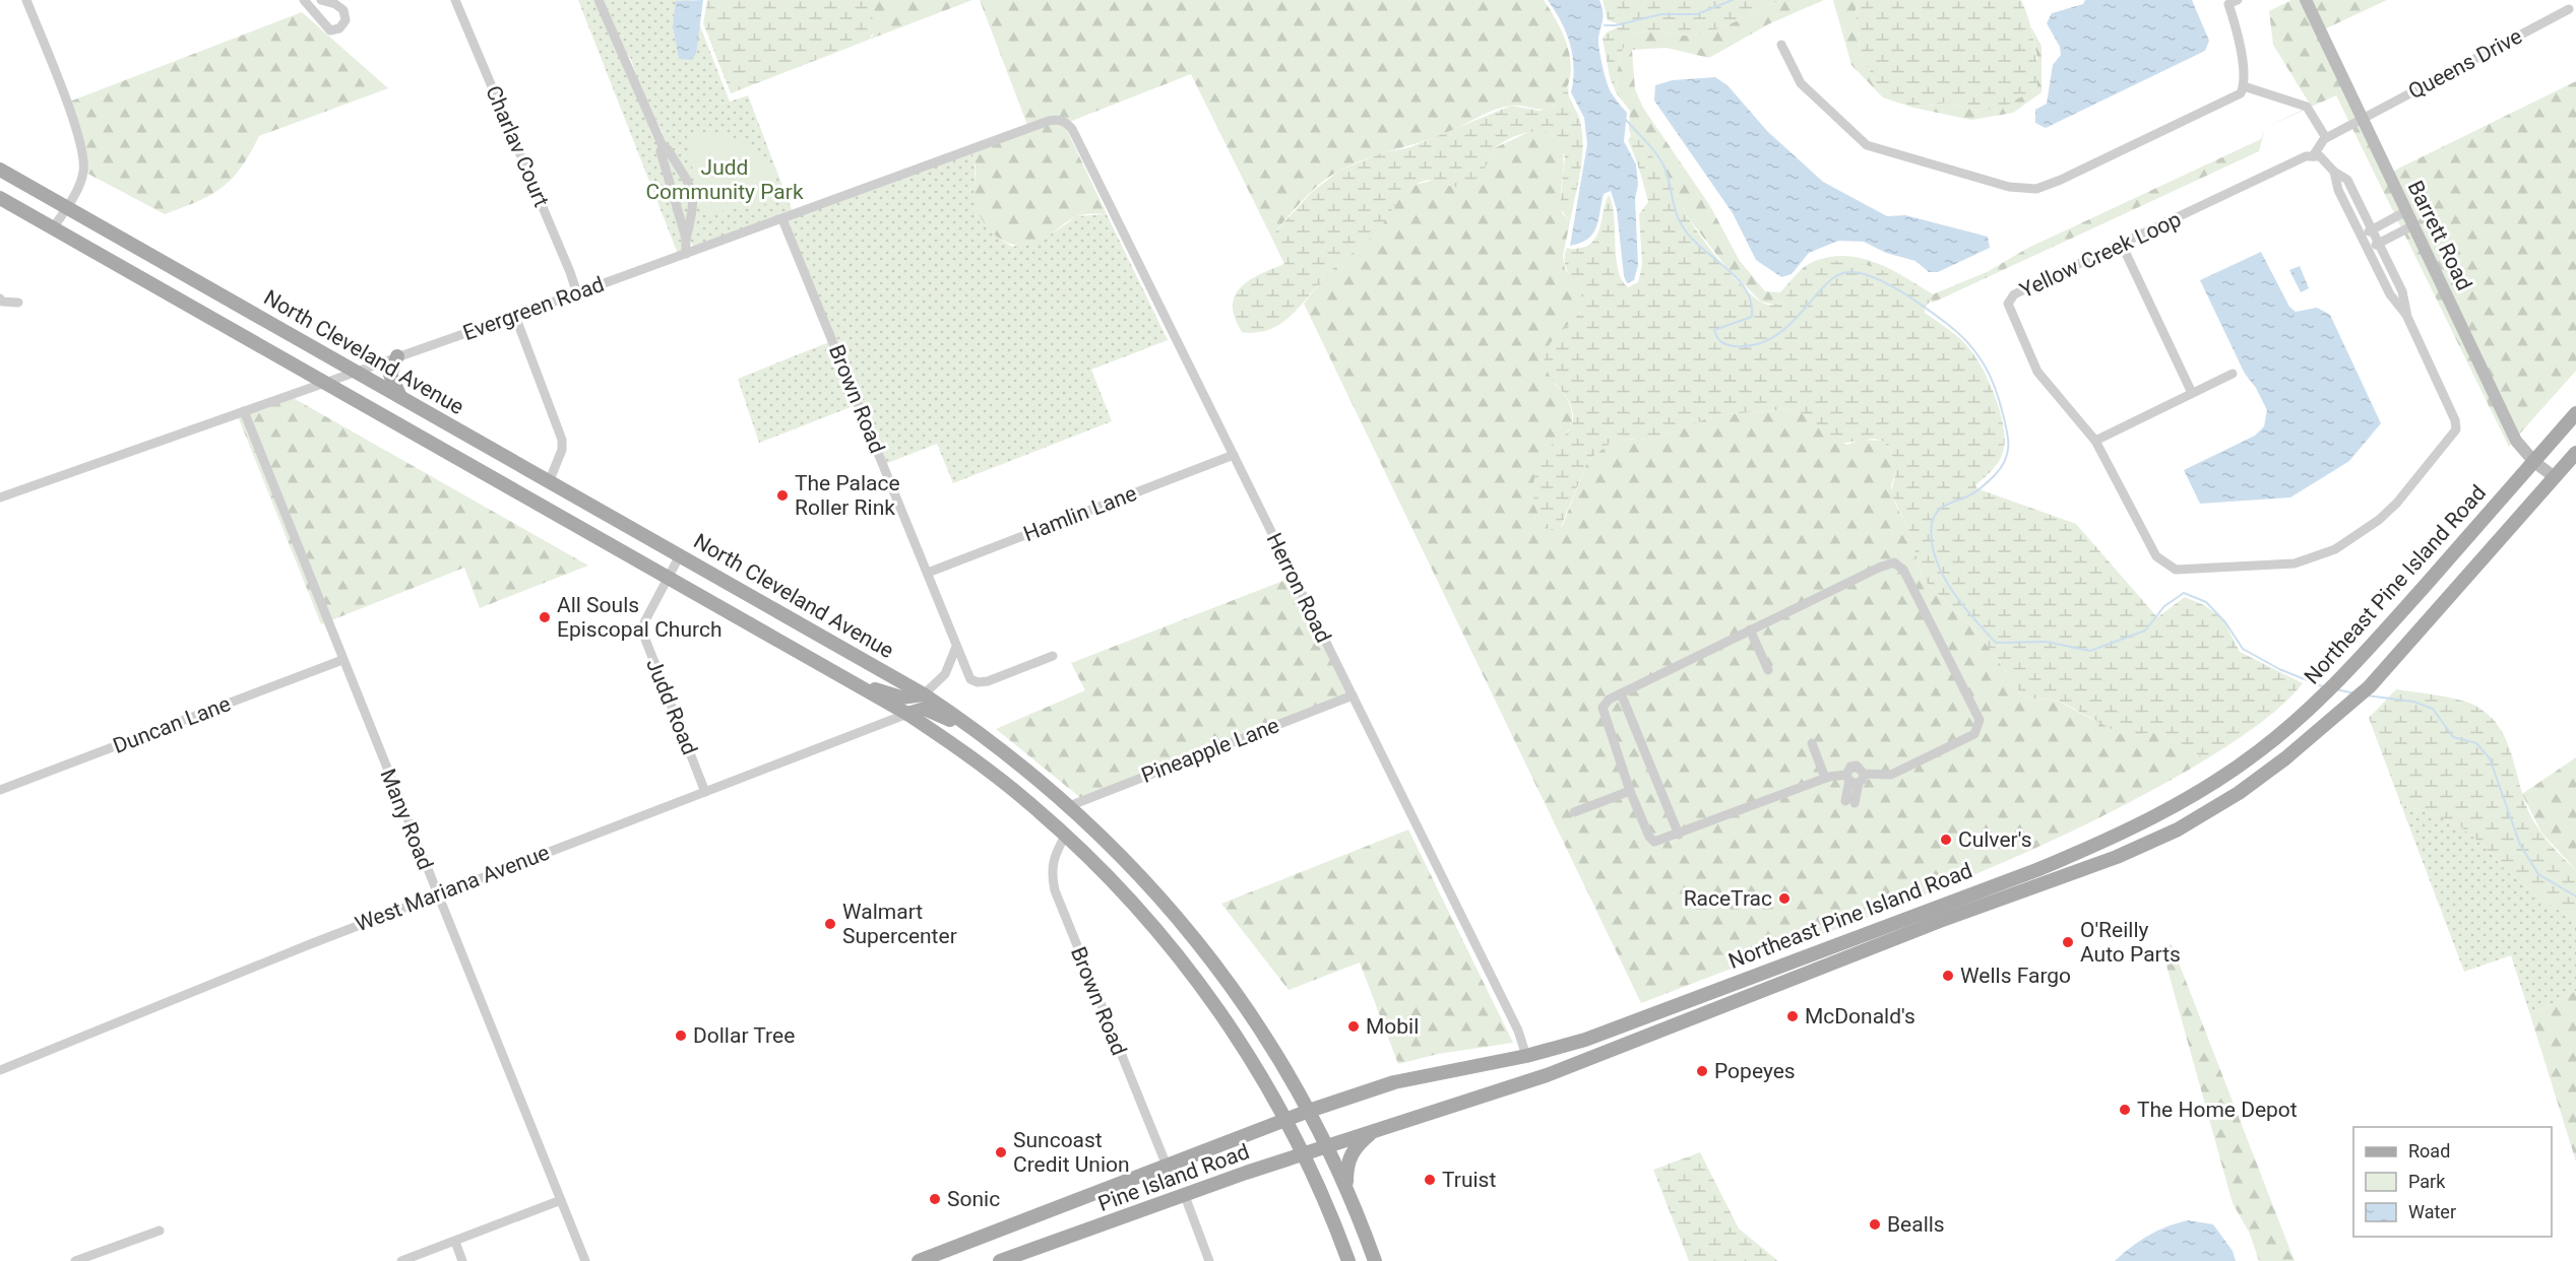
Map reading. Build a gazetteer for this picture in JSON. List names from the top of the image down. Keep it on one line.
{"streets":{"main road":["North Cleveland Avenue","Northeast Pine Island Road","Pine Island Road"],"street":["Queens Drive","Charlav Court","Barrett Road","Yellow Creek Loop","Evergreen Road","Brown Road","Hamlin Lane","Herron Road","Judd Road","Duncan Lane","Pineapple Lane","Many Road","West Mariana Avenue"]},"crossings":[["Queens Drive","Barrett Road"],["Charlav Court","Evergreen Road"],["Barrett Road","Northeast Pine Island Road"],["Evergreen Road","North Cleveland Avenue"],["Evergreen Road","Brown Road"],["Evergreen Road","Herron Road"],["Evergreen Road","Many Road"],["North Cleveland Avenue","Brown Road"],["North Cleveland Avenue","Northeast Pine Island Road"],["North Cleveland Avenue","Judd Road"],["North Cleveland Avenue","Pineapple Lane"],["North Cleveland Avenue","West Mariana Avenue"],["North Cleveland Avenue","Pine Island Road"],["Brown Road","Hamlin Lane"],["Brown Road","Pine Island Road"],["Hamlin Lane","Herron Road"],["Northeast Pine Island Road","Herron Road"],["Northeast Pine Island Road","Pine Island Road"],["Herron Road","Pineapple Lane"],["Judd Road","West Mariana Avenue"],["Duncan Lane","Many Road"],["Many Road","West Mariana Avenue"]],"parks":["Judd Community Park"],"places":["The Palace Roller Rink","All Souls Episcopal Church","Culver's","RaceTrac","Walmart Supercenter","O'Reilly Auto Parts","Wells Fargo","McDonald's","Mobil","Dollar Tree","Popeyes","The Home Depot","Suncoast Credit Union","Truist","Sonic","Bealls"],"legend":["Road","Park","Water"]}
